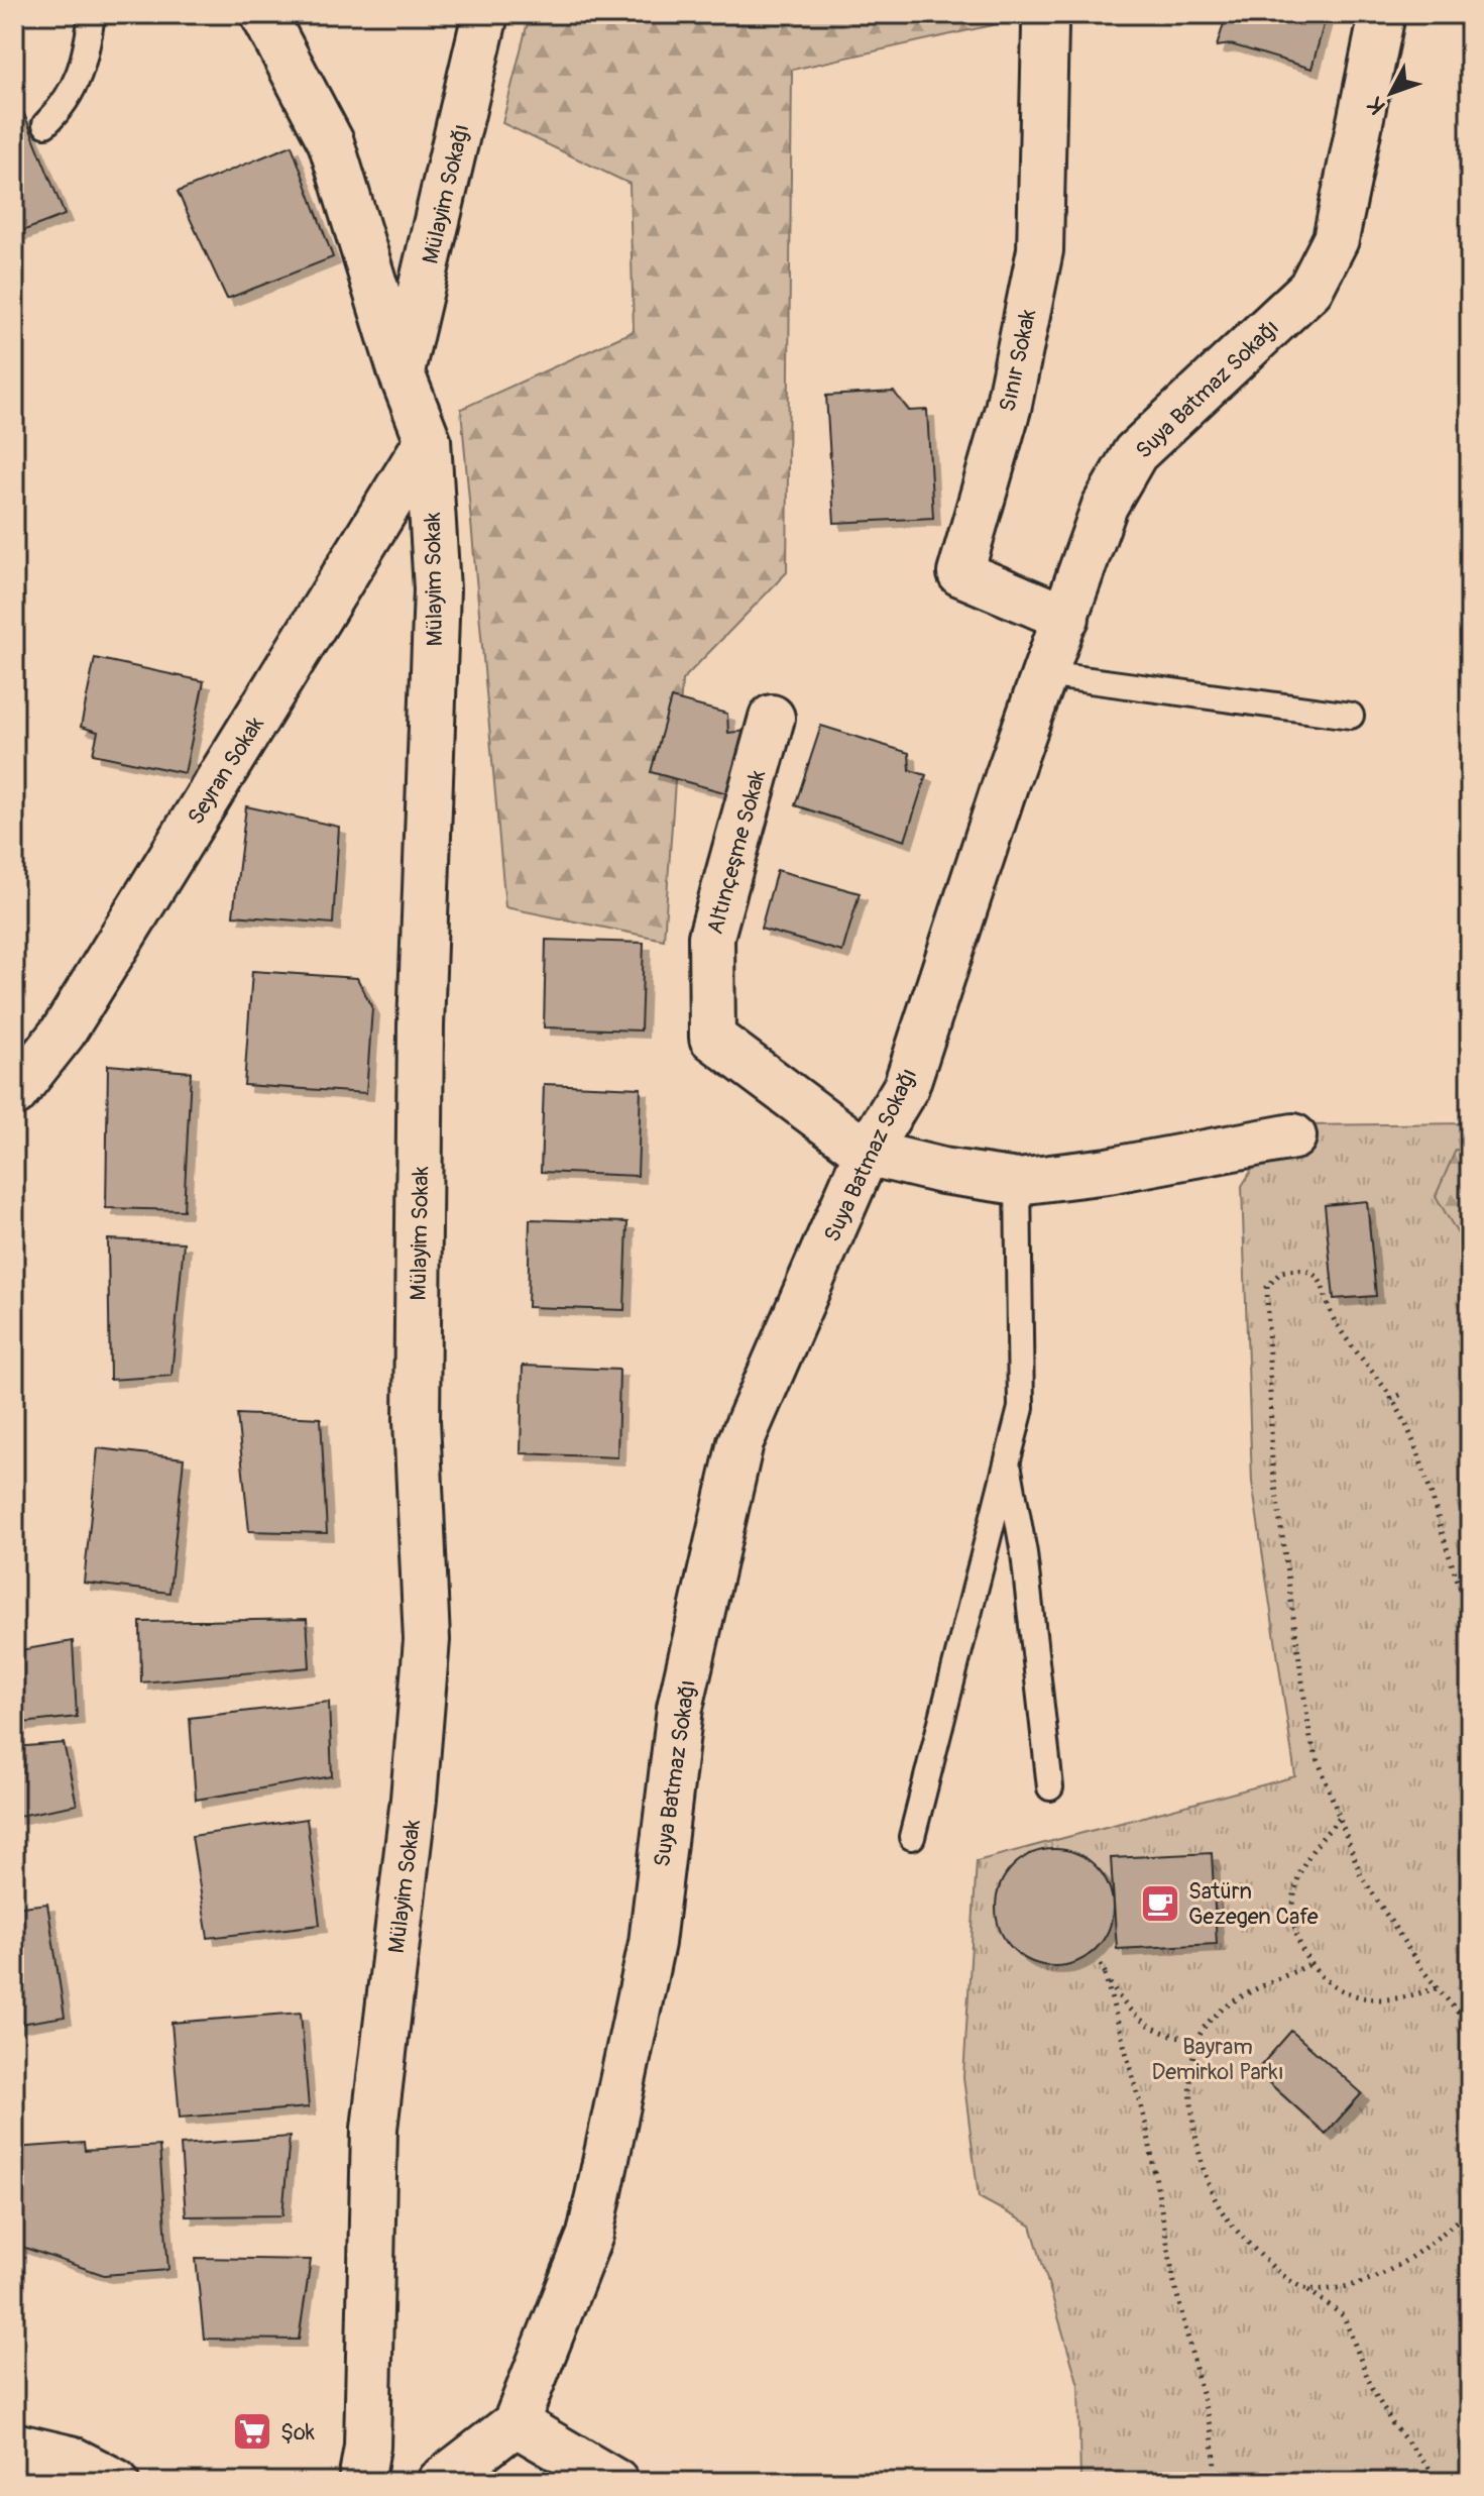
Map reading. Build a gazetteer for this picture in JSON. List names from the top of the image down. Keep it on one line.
{"streets":{"street":["Mülayim Sokağı","Sınır Sokak","Suya Batmaz Sokağı","Mülayim Sokak","Seyran Sokak","Altınçeşme Sokak"]},"crossings":[["Mülayim Sokağı","Mülayim Sokak"],["Sınır Sokak","Suya Batmaz Sokağı"],["Suya Batmaz Sokağı","Altınçeşme Sokak"],["Mülayim Sokak","Seyran Sokak"]],"parks":["Bayram Demirkol Parkı"],"places":{"cafe":["Satürn Gezegen Cafe"],"supermarket":["Şok"]},"north":"bottom left"}
